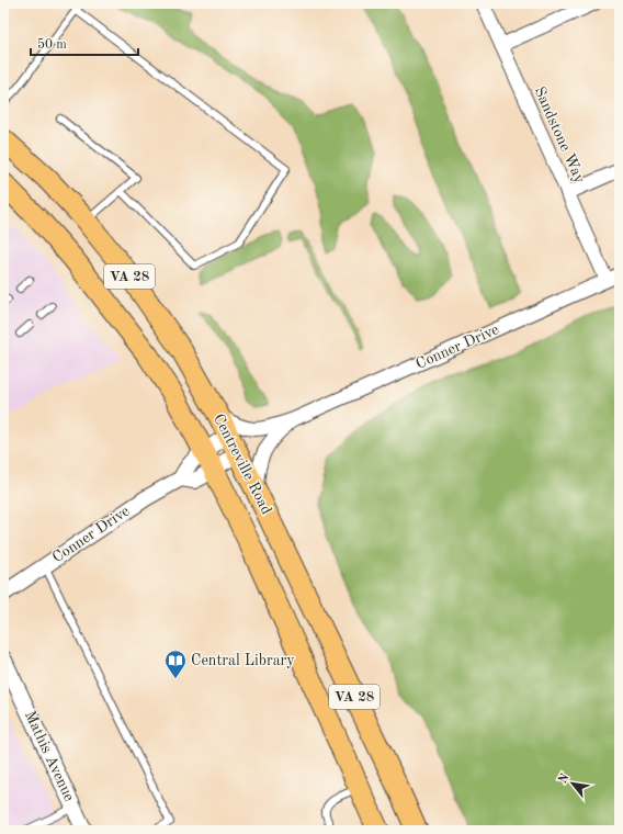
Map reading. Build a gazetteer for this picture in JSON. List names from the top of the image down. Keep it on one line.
{"streets":{"highway":["VA 28","Centreville Road"],"street":["Sandstone Way","Conner Drive","Mathis Avenue"]},"crossings":[["Sandstone Way","Conner Drive"],["Conner Drive","Centreville Road"]],"places":{"library":["Central Library"]},"scale_bar":"50 m","north":"top left"}
